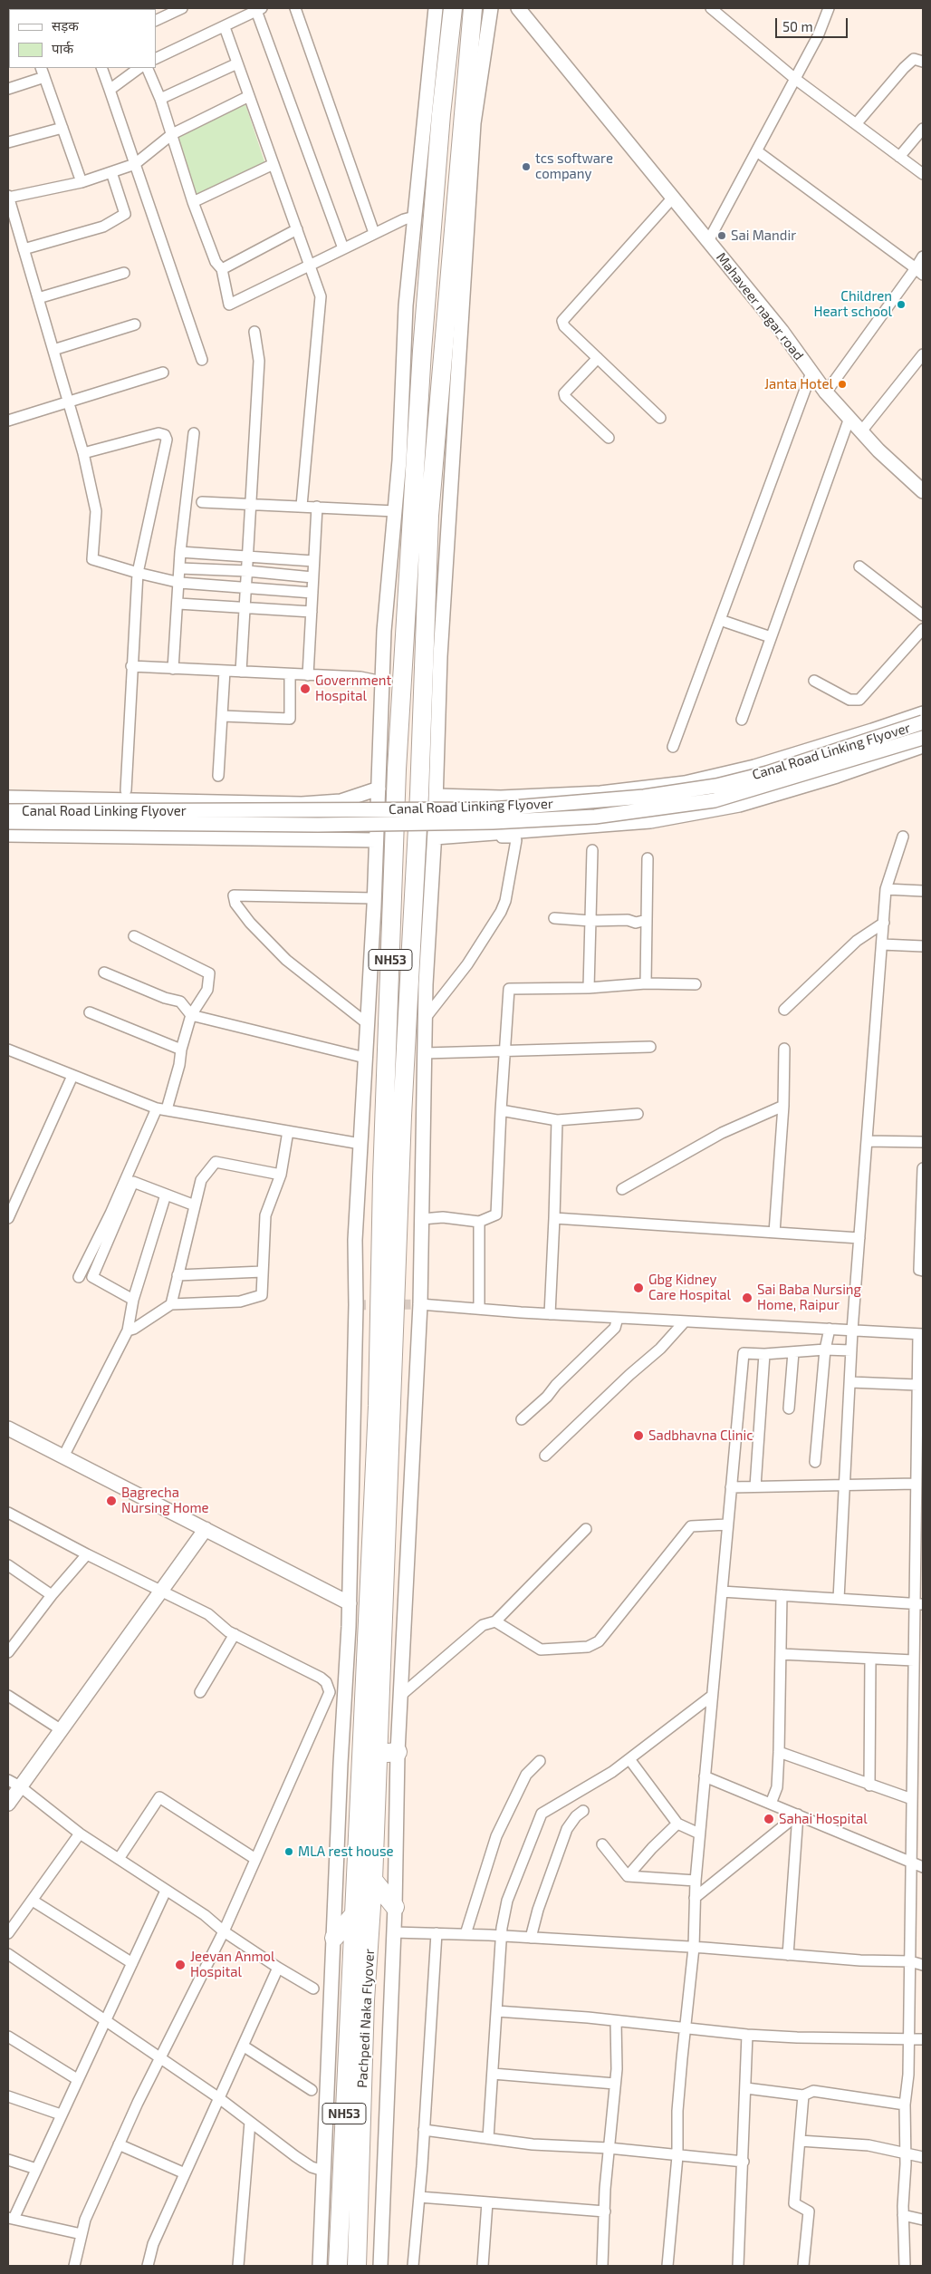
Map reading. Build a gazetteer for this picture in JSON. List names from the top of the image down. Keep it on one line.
{"streets":{"highway":["NH53","Pachpedi Naka Flyover"],"main road":["Mahaveer nagar road","Canal Road Linking Flyover"]},"crossings":[["NH53","Pachpedi Naka Flyover"]],"places":["tcs software company","Sai Mandir","Children Heart school","Janta Hotel","Government Hospital","Gbg Kidney Care Hospital","Sai Baba Nursing Home, Raipur","Sadbhavna Clinic","Bagrecha Nursing Home","Sahai Hospital","MLA rest house","Jeevan Anmol Hospital"],"legend":["सड़क","पार्क"],"scale_bar":"50 m"}
